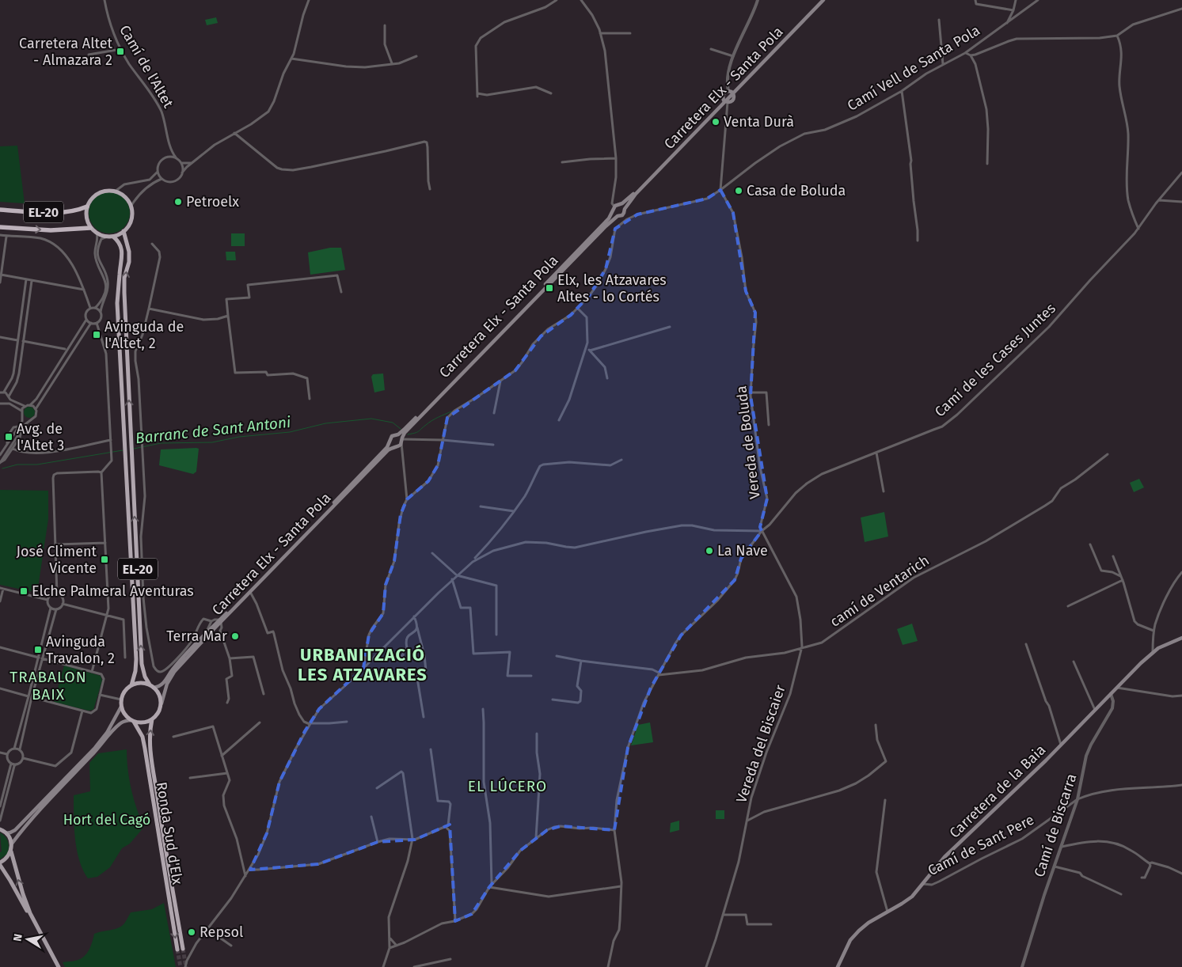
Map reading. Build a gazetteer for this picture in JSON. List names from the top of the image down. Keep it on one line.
{"streets":{"highway":["EL-20","Ronda Sud d'Elx"],"main road":["Carretera Elx - Santa Pola","Carretera de la Baia"],"street":["Camí de l'Altet","Camí Vell de Santa Pola","Camí de les Cases Juntes","Vereda de Boluda","camí de Ventarich","Vereda del Biscaier","Camí de Biscarra","Camí de Sant Pere"]},"crossings":[["Camí Vell de Santa Pola","Vereda de Boluda"],["Carretera Elx - Santa Pola","EL-20"],["Carretera Elx - Santa Pola","Ronda Sud d'Elx"],["EL-20","Ronda Sud d'Elx"],["Camí de les Cases Juntes","Vereda de Boluda"],["Camí de les Cases Juntes","camí de Ventarich"],["Camí de les Cases Juntes","Vereda del Biscaier"],["Vereda de Boluda","Vereda del Biscaier"],["camí de Ventarich","Vereda del Biscaier"],["Carretera de la Baia","Camí de Biscarra"],["Carretera de la Baia","Camí de Sant Pere"],["Camí de Biscarra","Camí de Sant Pere"]],"districts":["URBANITZACIÓ LES ATZAVARES","TRABALON BAIX","EL LÚCERO"],"water":["Barranc de Sant Antoni"],"parks":["Hort del Cagó"],"places":{"transit":["Carretera Altet - Almazara 2","Elx, les Atzavares Altes - lo Cortés","Avinguda de l'Altet, 2","Avg. de l'Altet 3","José Climent Vicente","Elche Palmeral Aventuras","Avinguda Travalon, 2"],"other":["Venta Durà","Casa de Boluda","Petroelx","La Nave","Terra Mar","Repsol"]},"north":"left"}
